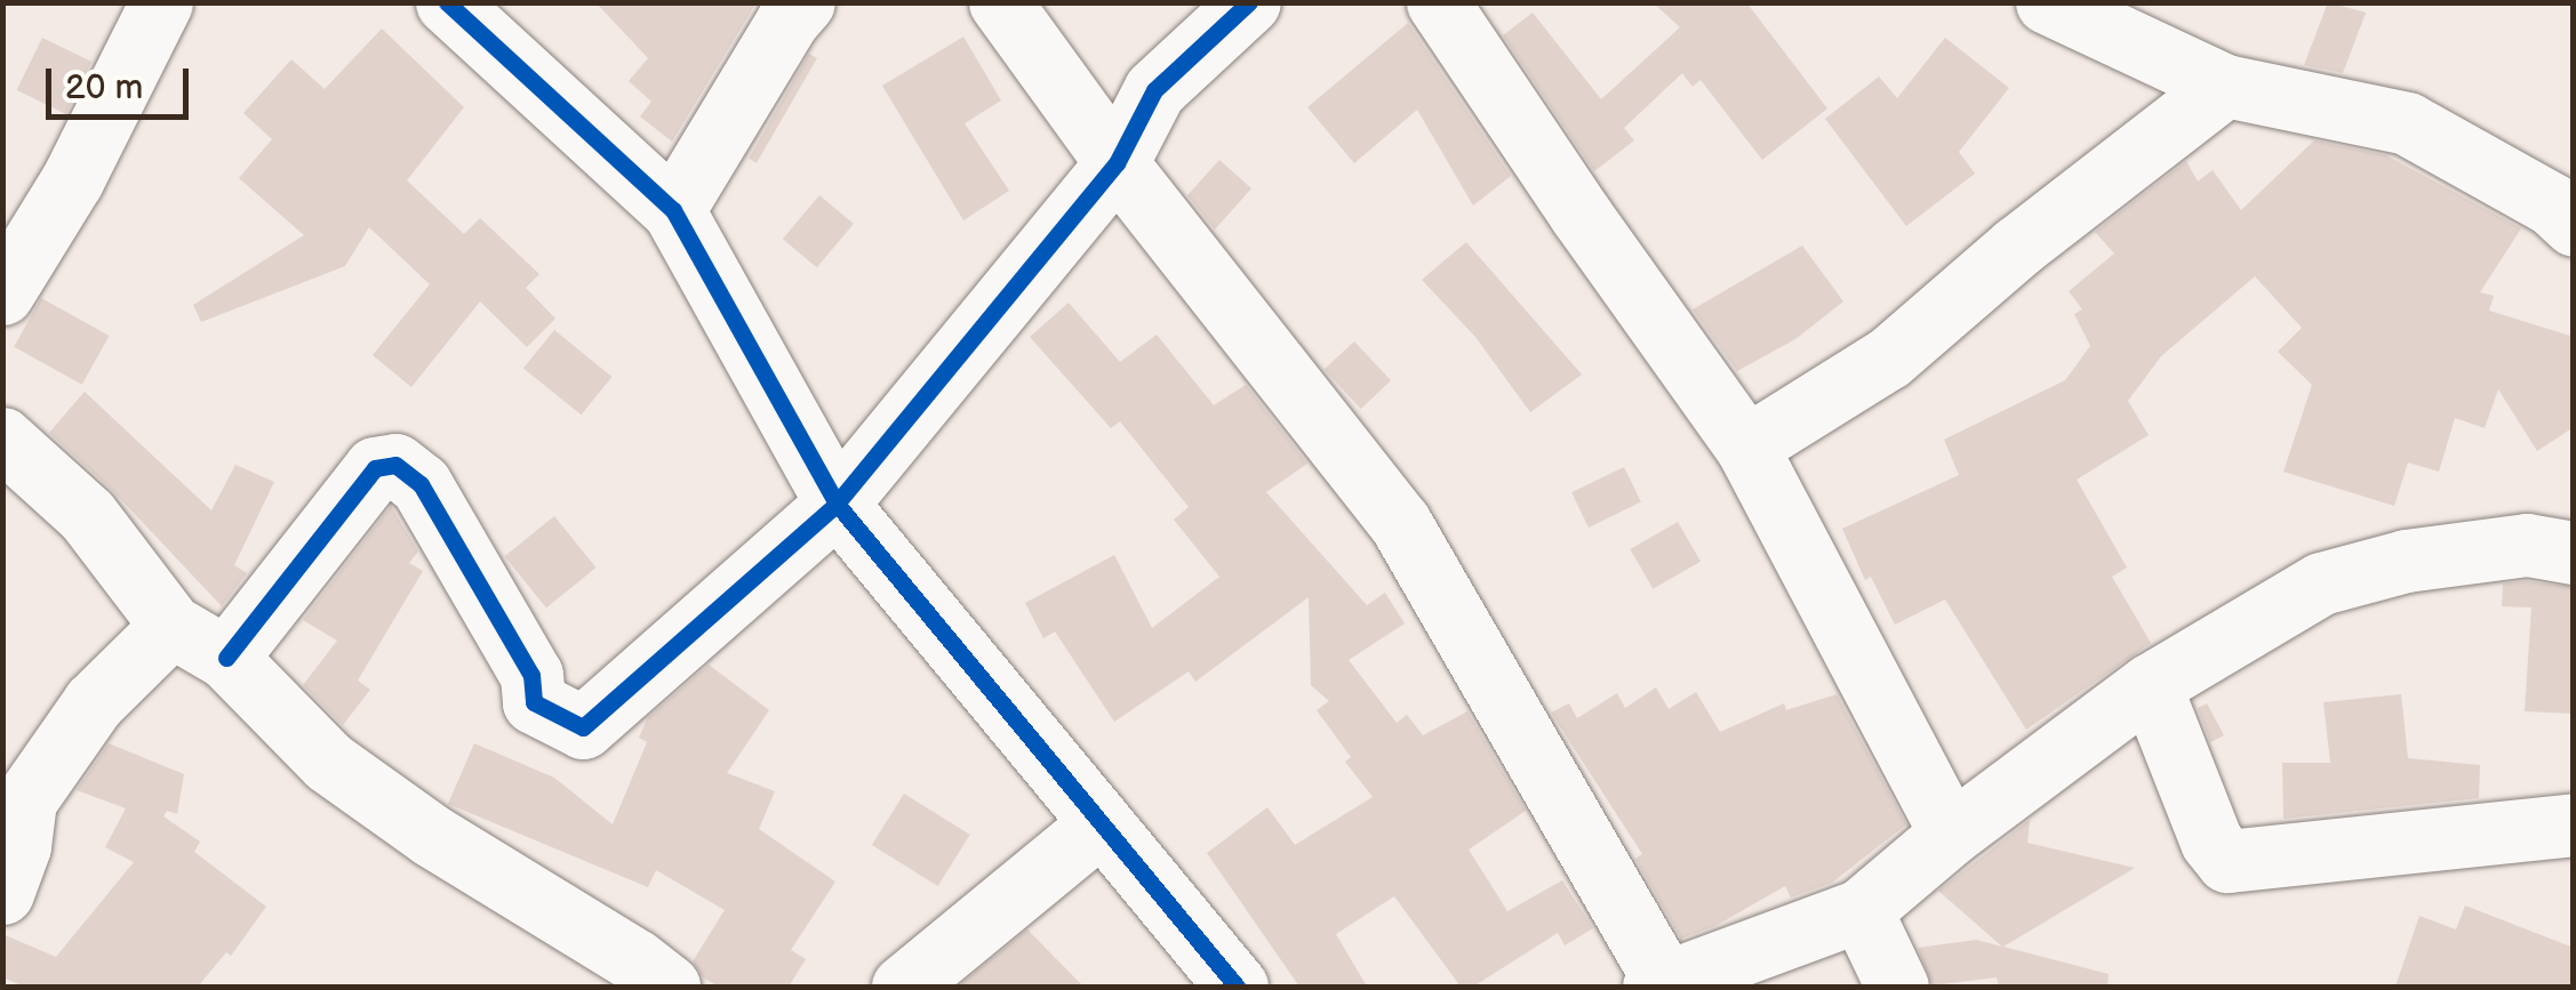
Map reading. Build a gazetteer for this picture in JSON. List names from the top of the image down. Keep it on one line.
{"scale_bar":"20 m"}
